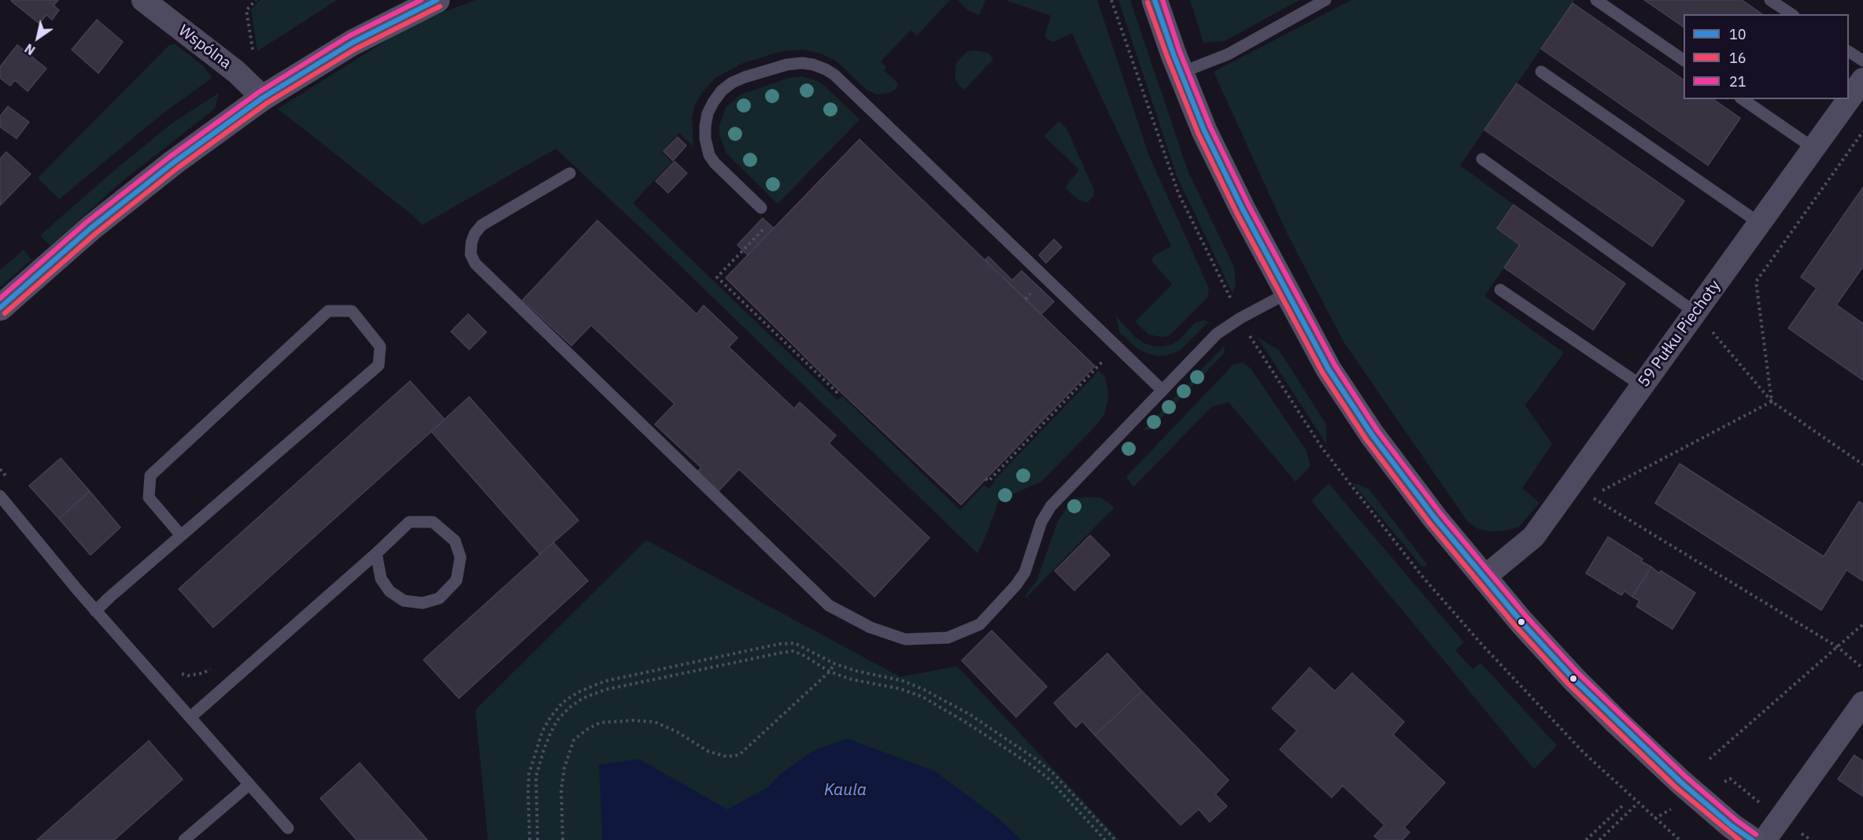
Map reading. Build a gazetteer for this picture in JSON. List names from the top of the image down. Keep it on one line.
{"streets":{"street":["Wspólna","59 Pułku Piechoty"]},"water":["Kaula"],"lines":["transit line 10","transit line 21","transit line 16"],"legend":["10","16","21"],"north":"bottom left"}
